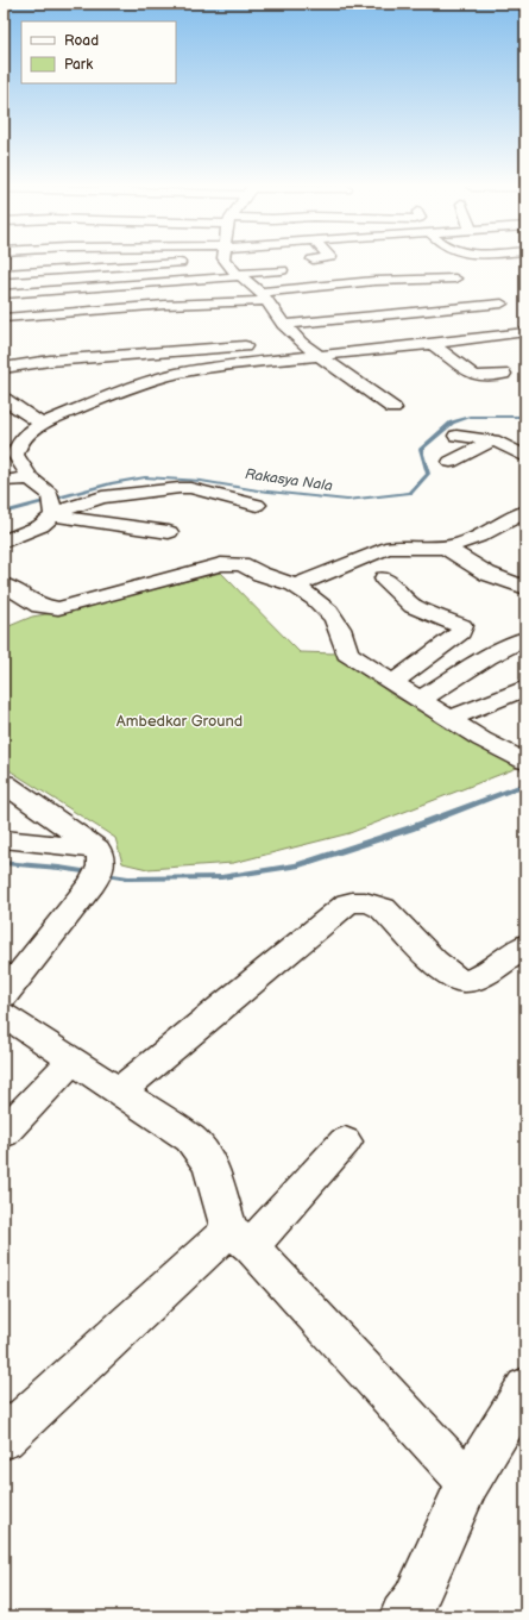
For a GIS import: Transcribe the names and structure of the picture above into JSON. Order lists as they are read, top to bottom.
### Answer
{
  "water": ["Rakasya Nala"],
  "parks": ["Ambedkar Ground"],
  "legend": ["Road", "Park"]
}
